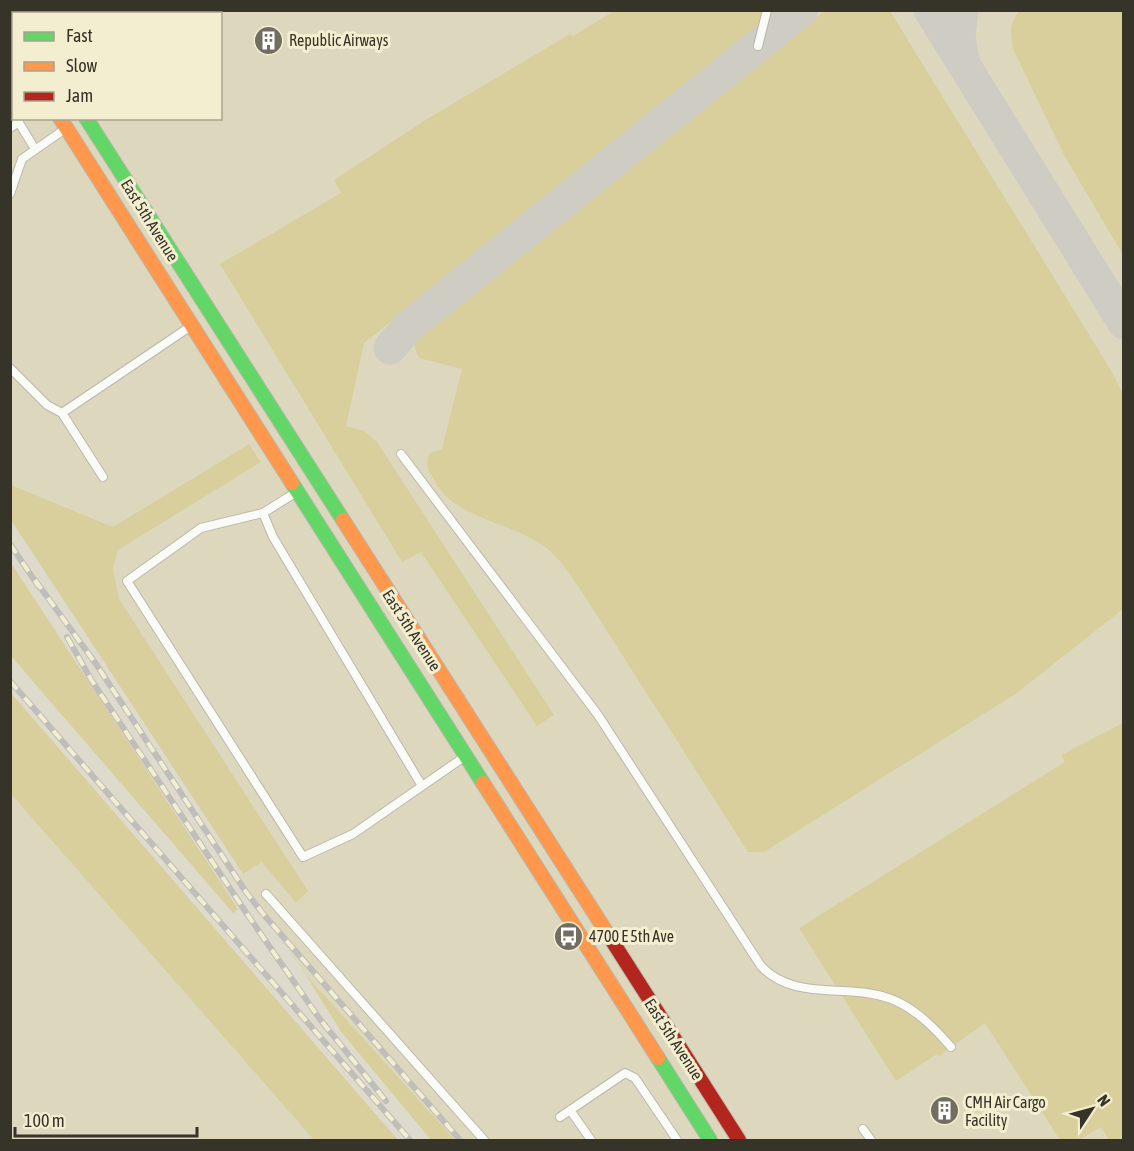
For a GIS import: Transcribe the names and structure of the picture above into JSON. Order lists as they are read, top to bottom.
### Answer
{
  "streets": {
    "main road": ["East 5th Avenue"]
  },
  "places": {
    "building": ["Republic Airways", "CMH Air Cargo Facility"],
    "bus stop": ["4700 E 5th Ave"]
  },
  "legend": ["Fast", "Slow", "Jam"],
  "scale_bar": "100 m",
  "north": "top right"
}
